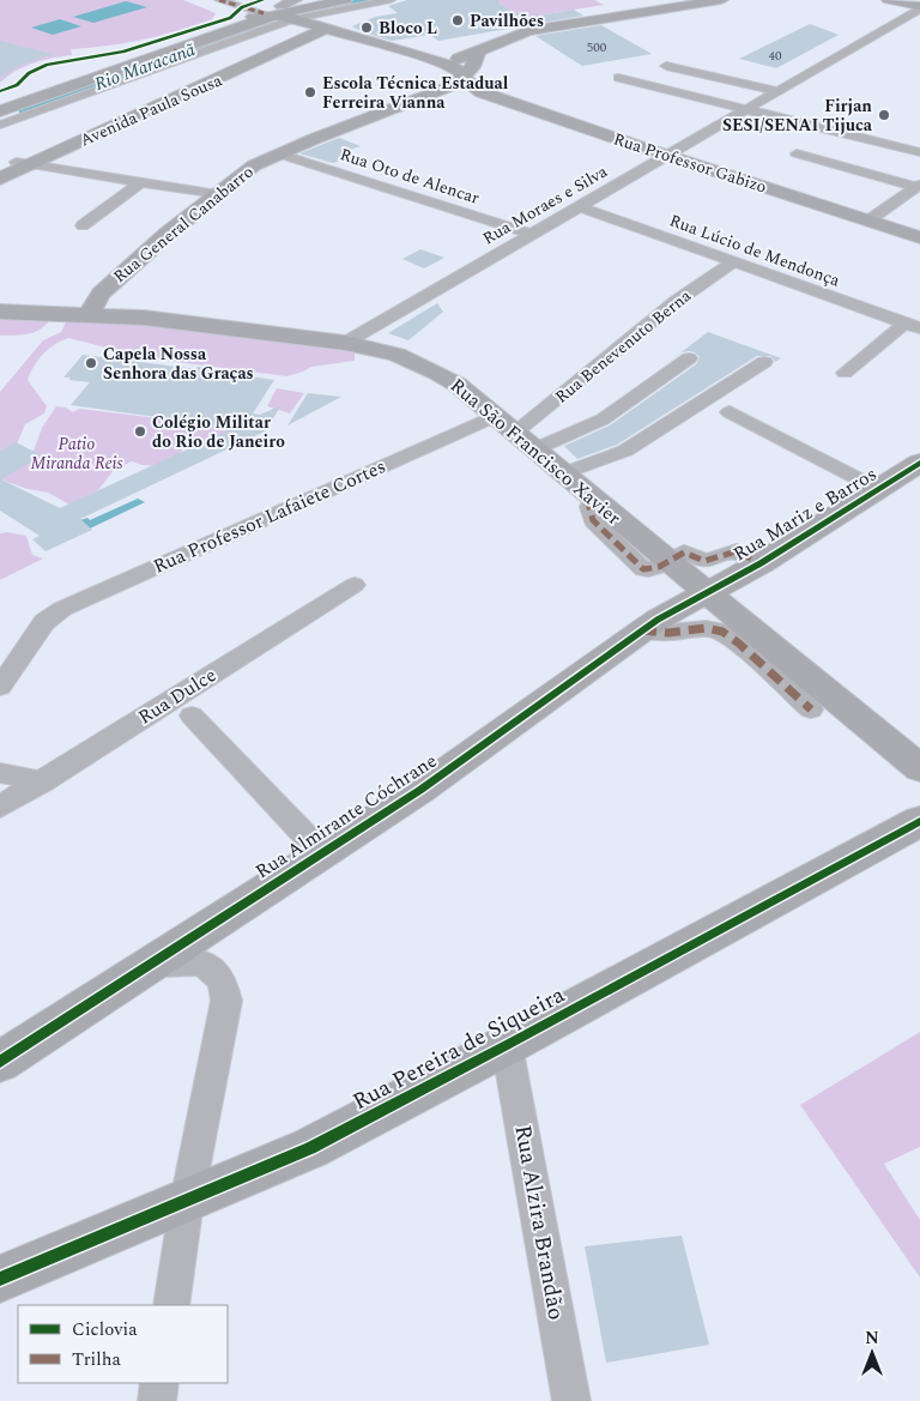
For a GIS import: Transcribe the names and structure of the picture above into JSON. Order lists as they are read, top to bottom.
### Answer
{
  "streets": {
    "street": [
      "Avenida Paula Sousa",
      "Rua Professor Gabizo",
      "Rua Oto de Alencar",
      "Rua Moraes e Silva",
      "Rua General Canabarro",
      "Rua Lúcio de Mendonça",
      "Rua Benevenuto Berna",
      "Rua São Francisco Xavier",
      "Rua Mariz e Barros",
      "Rua Professor Lafaiete Cortes",
      "Rua Dulce",
      "Rua Almirante Cóchrane",
      "Rua Pereira de Siqueira",
      "Rua Alzira Brandão"
    ]
  },
  "crossings": [
    ["Rua Professor Gabizo", "Rua Moraes e Silva"],
    ["Rua Professor Gabizo", "Rua General Canabarro"],
    ["Rua Oto de Alencar", "Rua Moraes e Silva"],
    ["Rua Oto de Alencar", "Rua General Canabarro"],
    ["Rua Moraes e Silva", "Rua Lúcio de Mendonça"],
    ["Rua Moraes e Silva", "Rua São Francisco Xavier"],
    ["Rua General Canabarro", "Rua São Francisco Xavier"],
    ["Rua Lúcio de Mendonça", "Rua Benevenuto Berna"],
    ["Rua Benevenuto Berna", "Rua São Francisco Xavier"],
    ["Rua Benevenuto Berna", "Rua Professor Lafaiete Cortes"],
    ["Rua São Francisco Xavier", "Rua Mariz e Barros"],
    ["Rua São Francisco Xavier", "Rua Professor Lafaiete Cortes"],
    ["Rua São Francisco Xavier", "Rua Almirante Cóchrane"],
    ["Rua Mariz e Barros", "Rua Almirante Cóchrane"],
    ["Rua Pereira de Siqueira", "Rua Alzira Brandão"]
  ],
  "water": ["Rio Maracanã"],
  "parks": ["Patio Miranda Reis"],
  "places": [
    "Pavilhões",
    "Bloco L",
    "Escola Técnica Estadual Ferreira Vianna",
    "Firjan SESI/SENAI Tijuca",
    "Capela Nossa Senhora das Graças",
    "Colégio Militar do Rio de Janeiro"
  ],
  "house_numbers": ["500", "40"],
  "legend": ["Ciclovia", "Trilha"],
  "north": "top"
}
